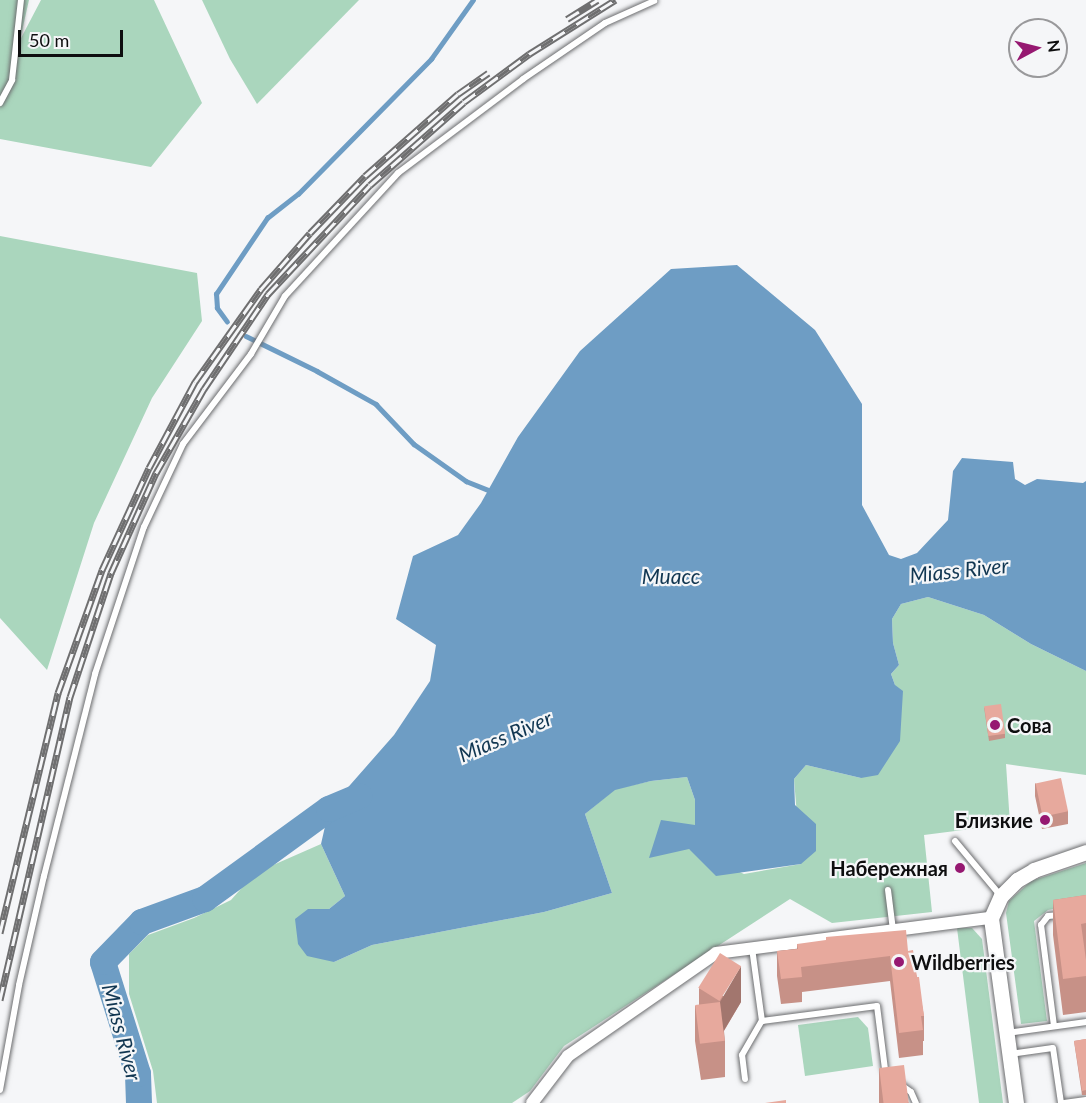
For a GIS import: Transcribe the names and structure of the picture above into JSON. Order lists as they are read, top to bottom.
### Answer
{
  "water": ["Miass River", "Миасс"],
  "places": [
    "Сова",
    "Близкие",
    "Набережная",
    "Wildberries"
  ],
  "scale_bar": "50 m",
  "north": "right"
}
